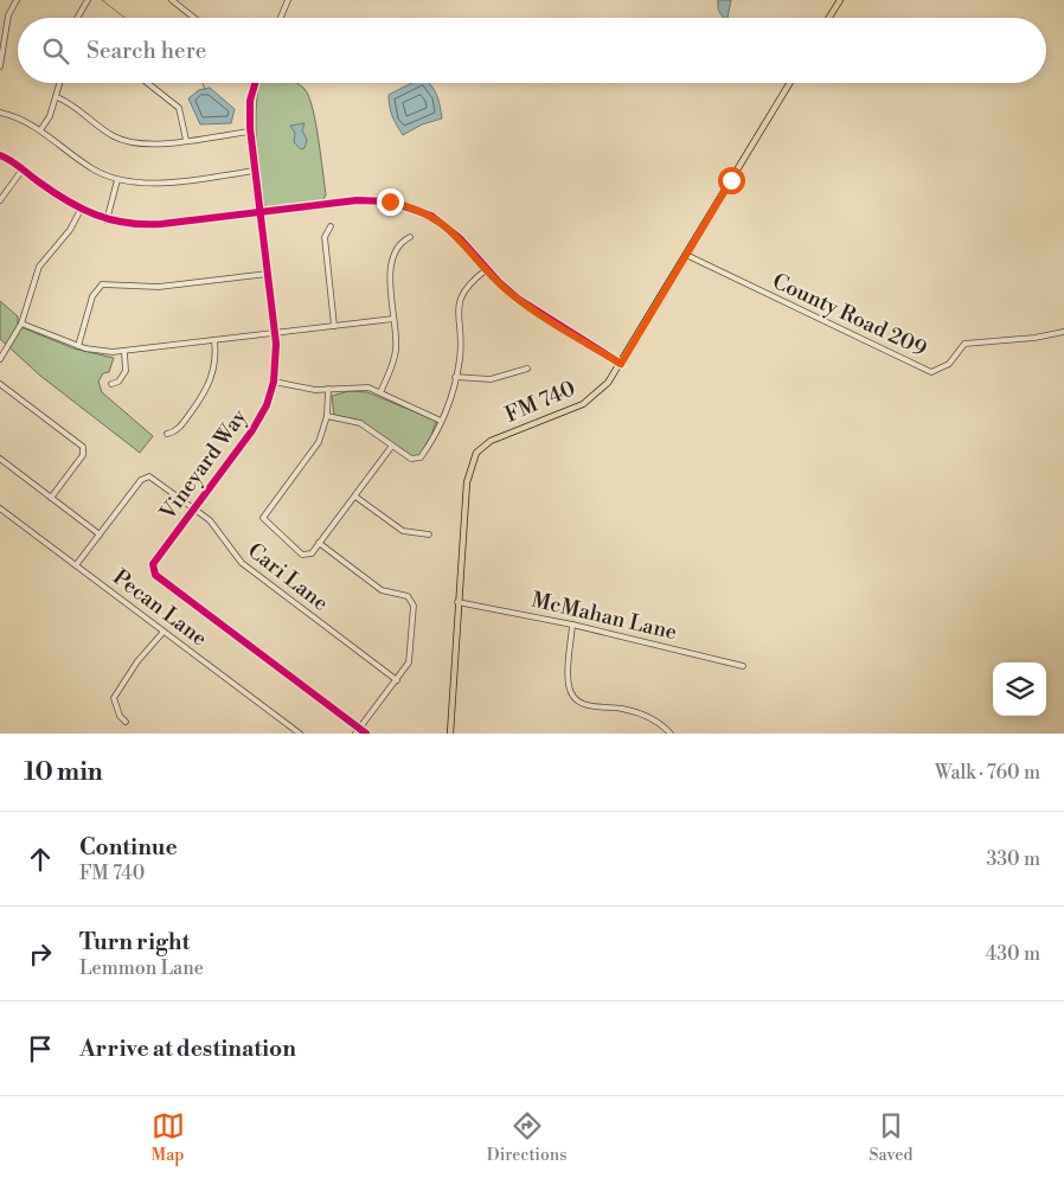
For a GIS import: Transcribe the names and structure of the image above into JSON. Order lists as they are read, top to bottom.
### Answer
{
  "streets": {
    "main road": ["FM 740"],
    "street": [
      "County Road 209",
      "Vineyard Way",
      "Cari Lane",
      "Pecan Lane",
      "McMahan Lane"
    ]
  },
  "crossings": [
    ["County Road 209", "FM 740"],
    ["FM 740", "McMahan Lane"],
    ["Vineyard Way", "Cari Lane"],
    ["Cari Lane", "Pecan Lane"]
  ],
  "page": {
    "search": "Search here",
    "heading": ["10 min", "Walk · 760 m"],
    "list": [
      ["Continue", "FM 740", "330 m"],
      ["Turn right", "Lemmon Lane", "430 m"],
      "Arrive at destination"
    ],
    "nav": ["Map", "Directions", "Saved"]
  }
}
